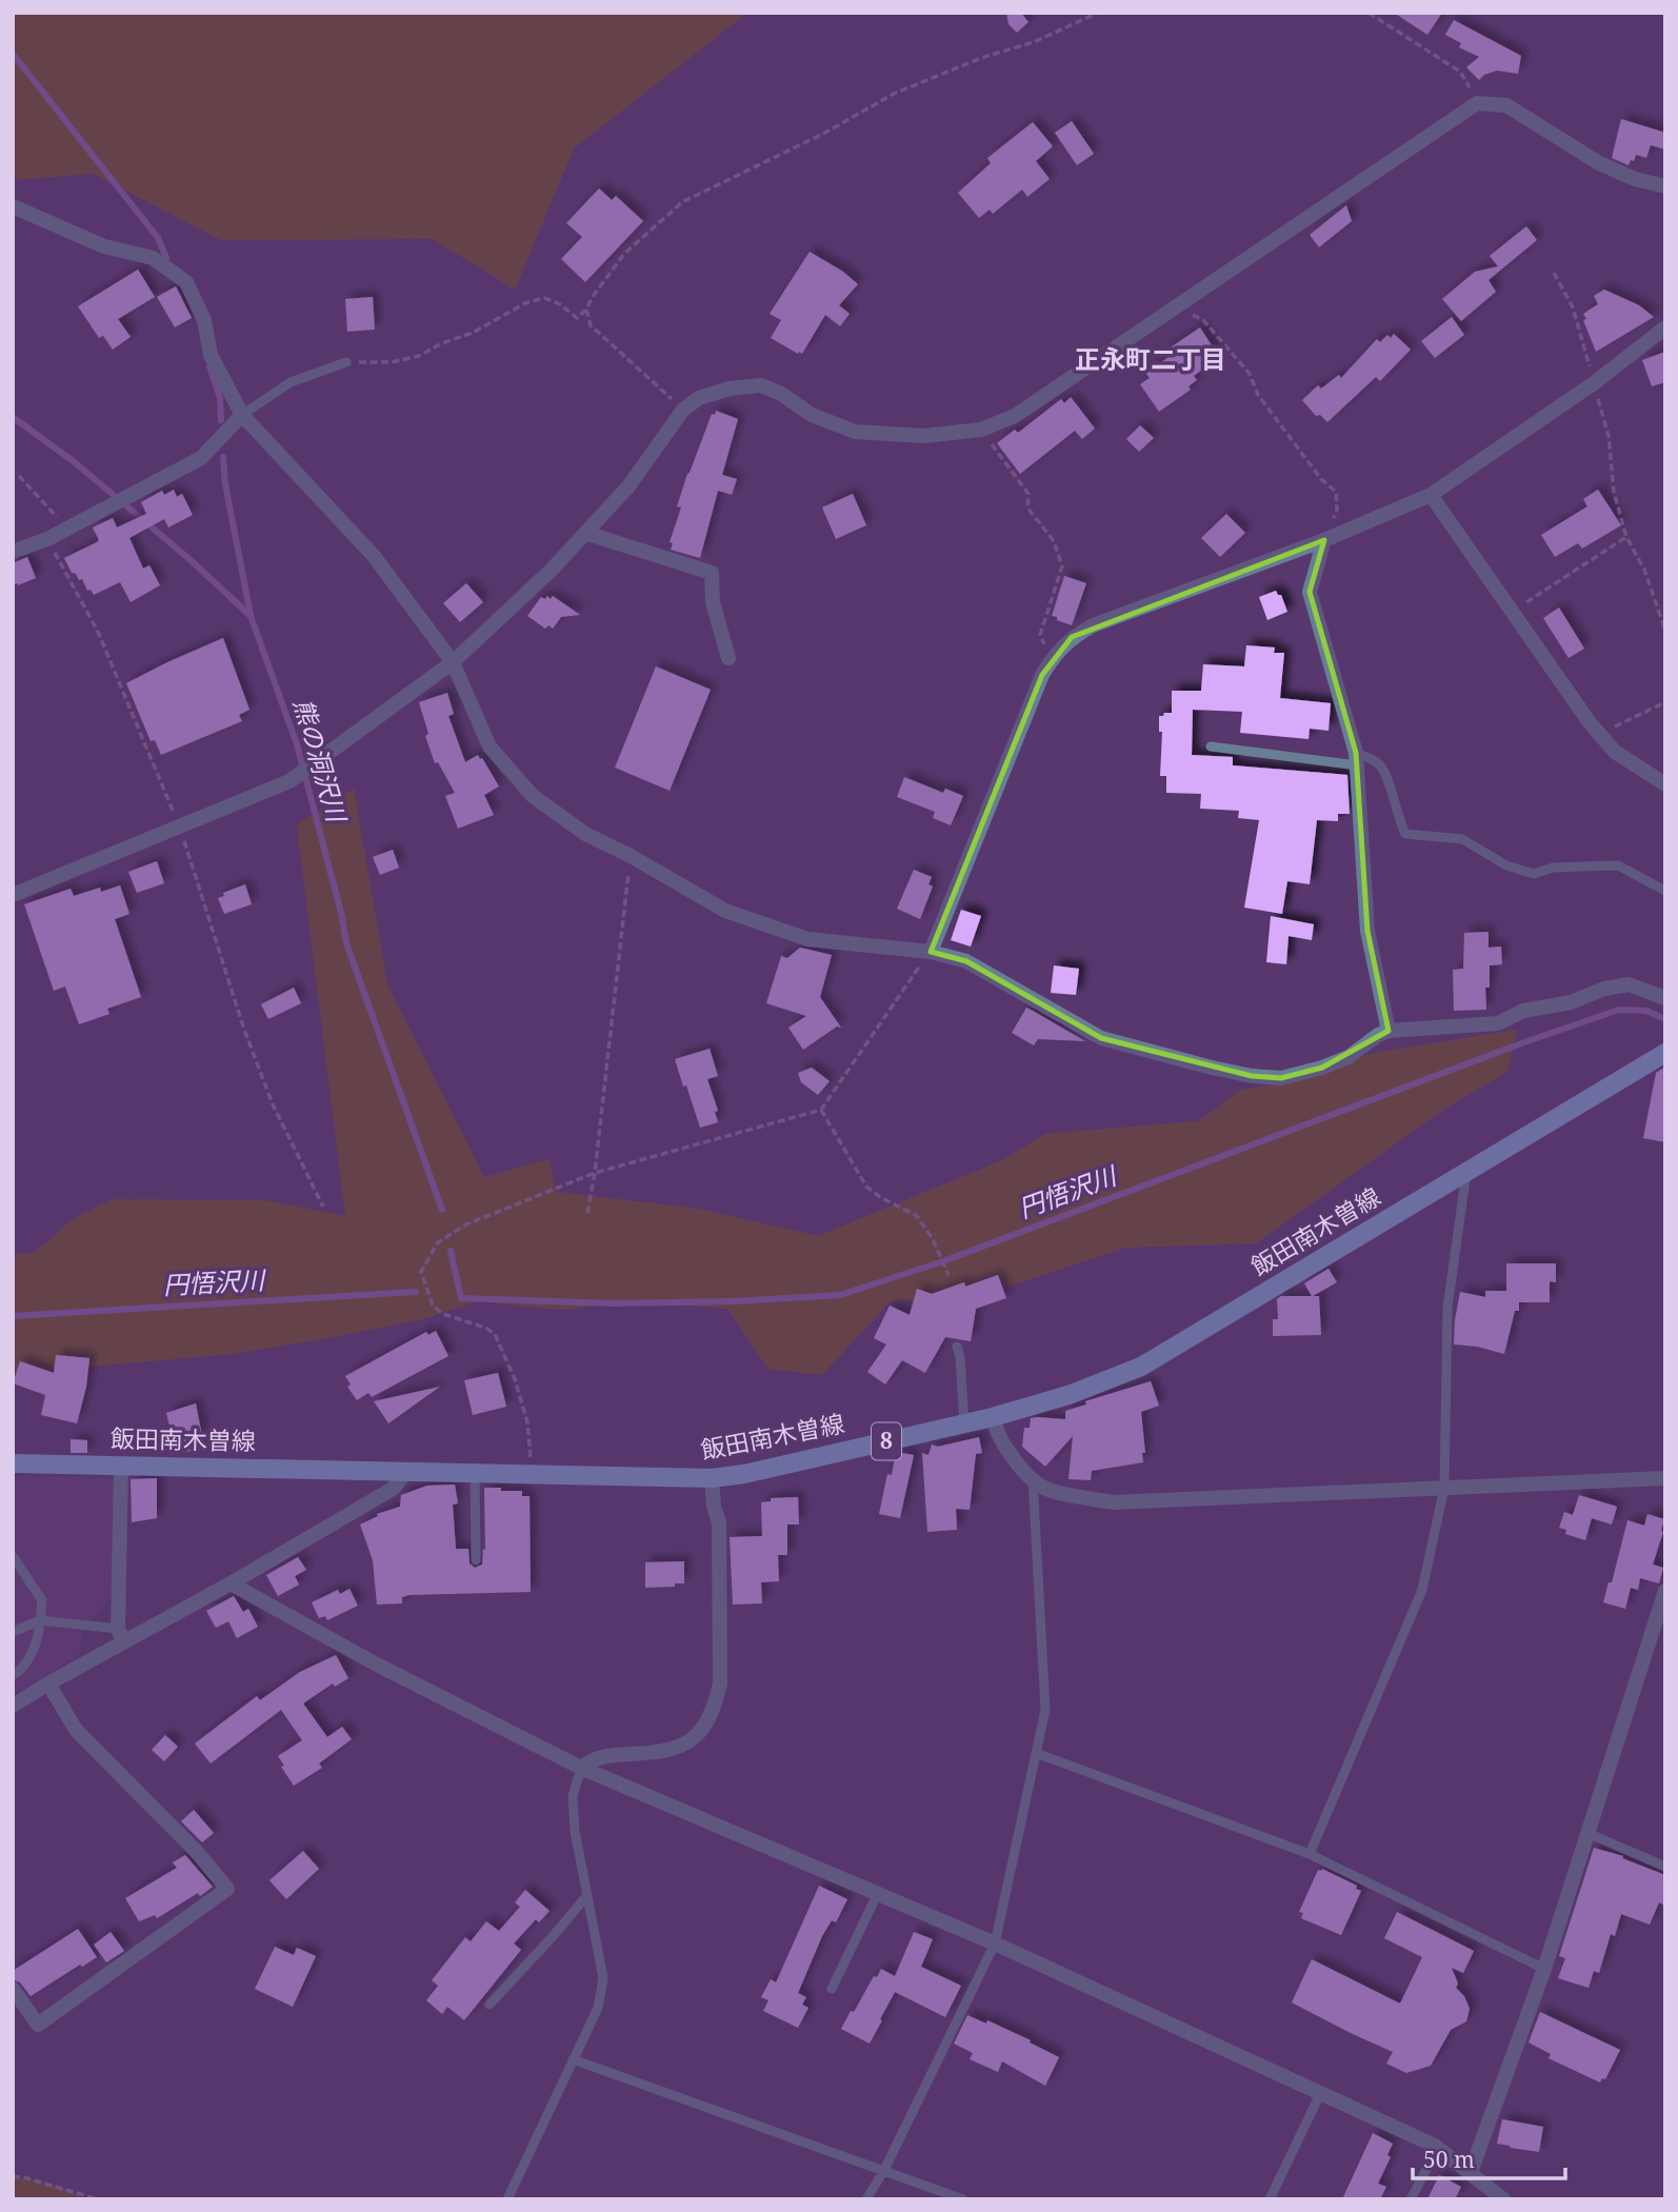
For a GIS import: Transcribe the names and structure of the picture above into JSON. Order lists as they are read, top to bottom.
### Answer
{
  "streets": {
    "main road": ["飯田南木曽線", "8"]
  },
  "districts": ["正永町二丁目"],
  "water": ["熊の洞沢川", "円悟沢川"],
  "scale_bar": "50 m"
}
